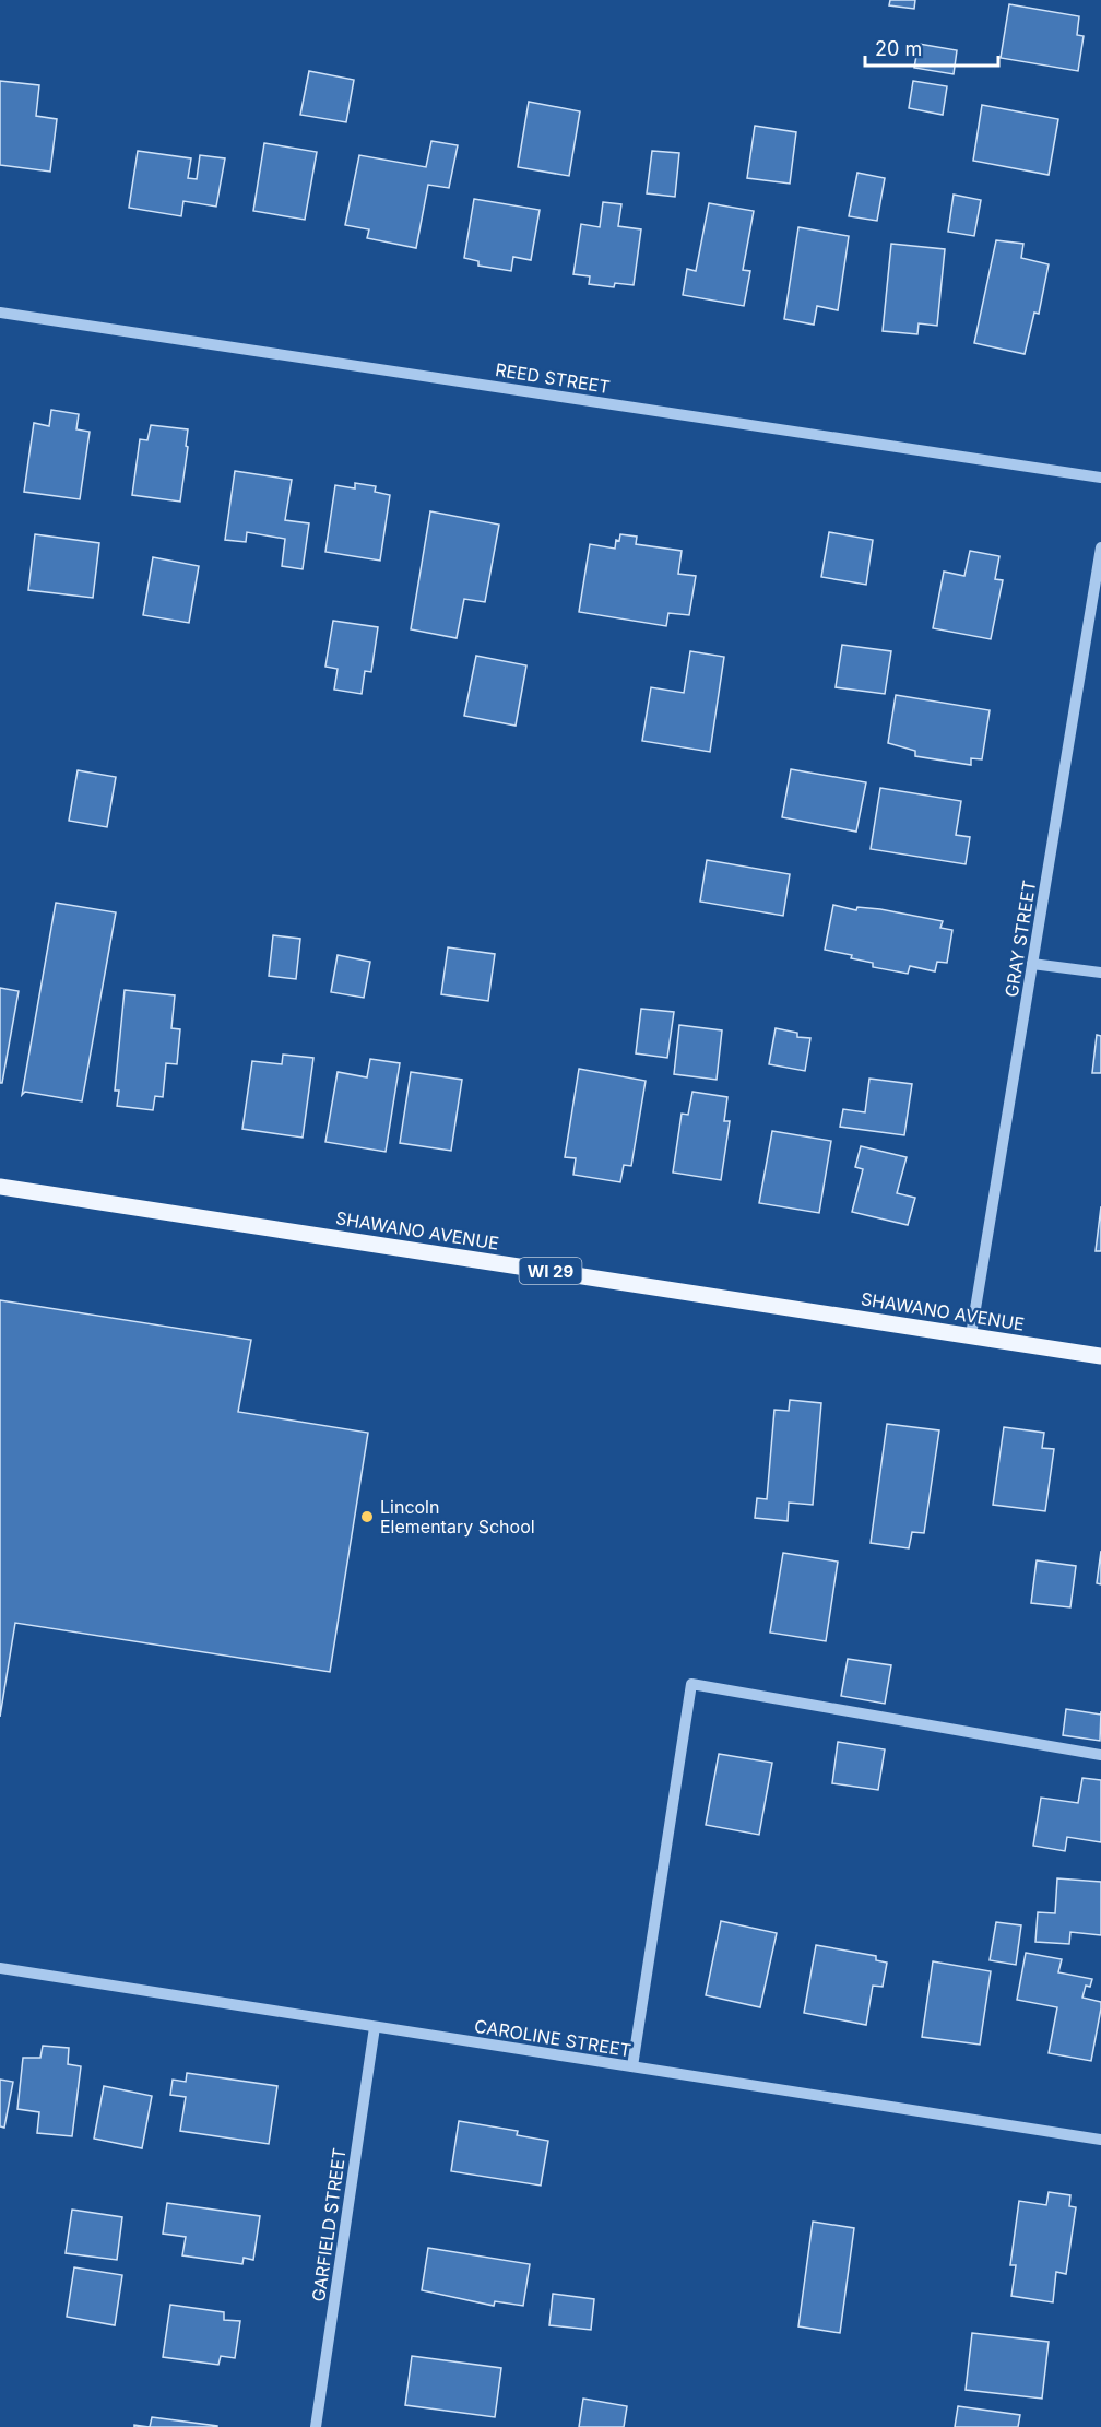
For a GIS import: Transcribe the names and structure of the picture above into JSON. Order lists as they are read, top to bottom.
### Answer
{
  "streets": {
    "main road": ["SHAWANO AVENUE", "WI 29"],
    "street": [
      "REED STREET",
      "GRAY STREET",
      "CAROLINE STREET",
      "GARFIELD STREET"
    ]
  },
  "crossings": [
    ["GRAY STREET", "SHAWANO AVENUE"],
    ["CAROLINE STREET", "GARFIELD STREET"]
  ],
  "places": ["Lincoln Elementary School"],
  "scale_bar": "20 m"
}
